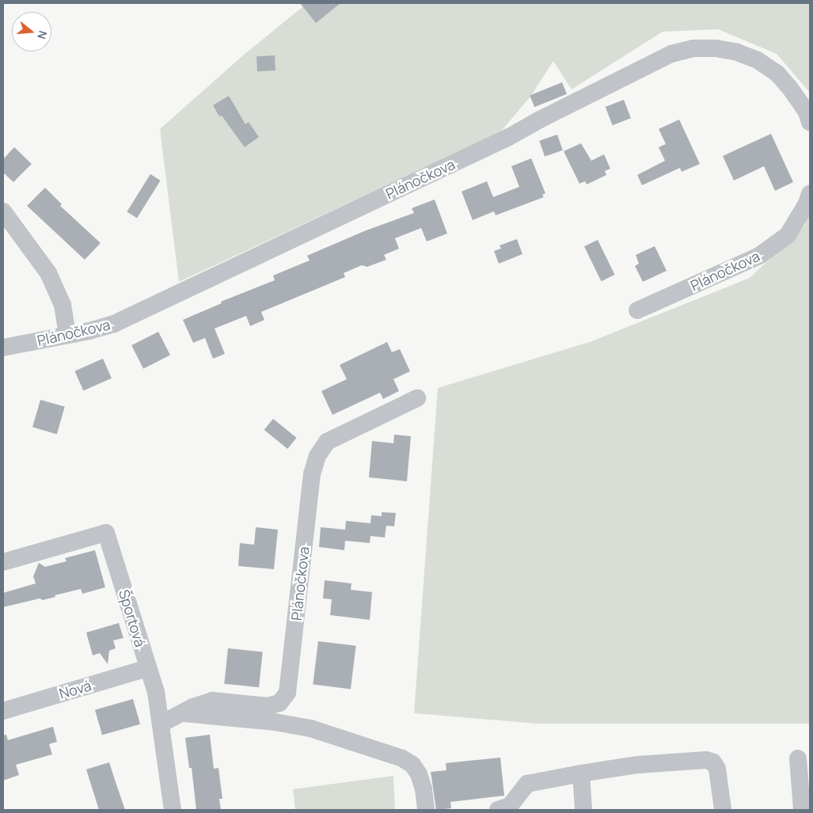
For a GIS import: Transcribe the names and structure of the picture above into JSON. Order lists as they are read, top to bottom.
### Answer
{
  "streets": {
    "street": ["Plánočkova", "Športová", "Nová"]
  },
  "crossings": [
    ["Plánočkova", "Športová"],
    ["Športová", "Nová"]
  ],
  "north": "right"
}
